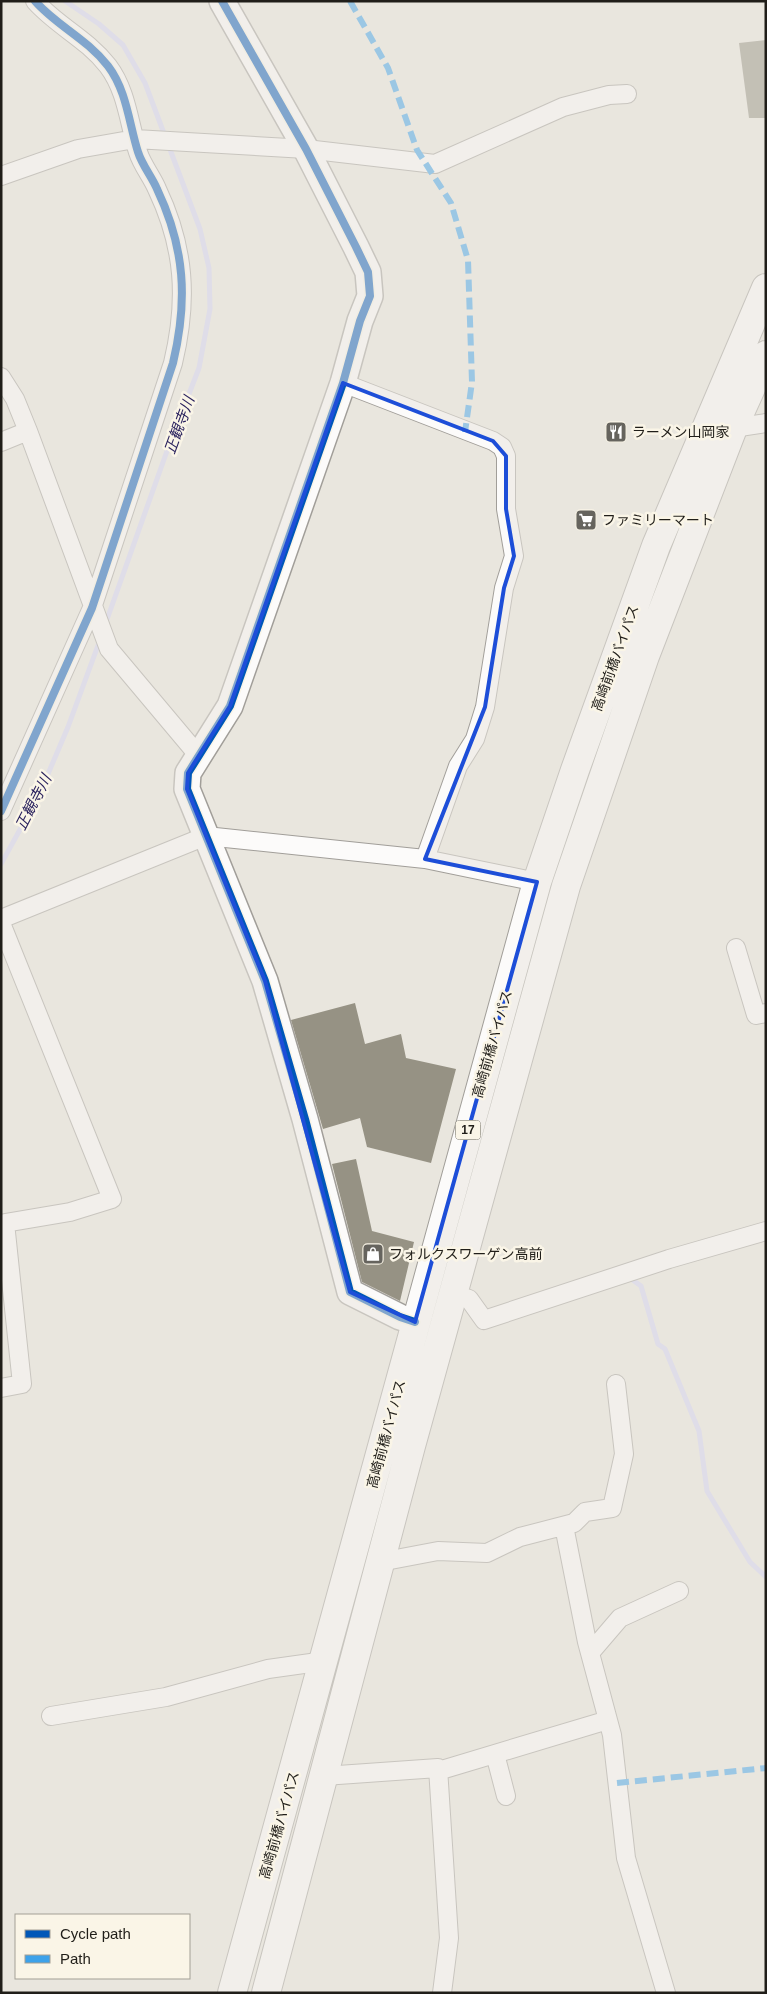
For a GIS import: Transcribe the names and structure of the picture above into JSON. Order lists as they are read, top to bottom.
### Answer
{
  "streets": {
    "highway": ["高崎前橋バイパス", "17"]
  },
  "water": ["正観寺川"],
  "places": {
    "restaurant": ["ラーメン山岡家"],
    "supermarket": ["ファミリーマート"],
    "shop": ["フォルクスワーゲン高前"]
  },
  "legend": ["Cycle path", "Path"]
}
